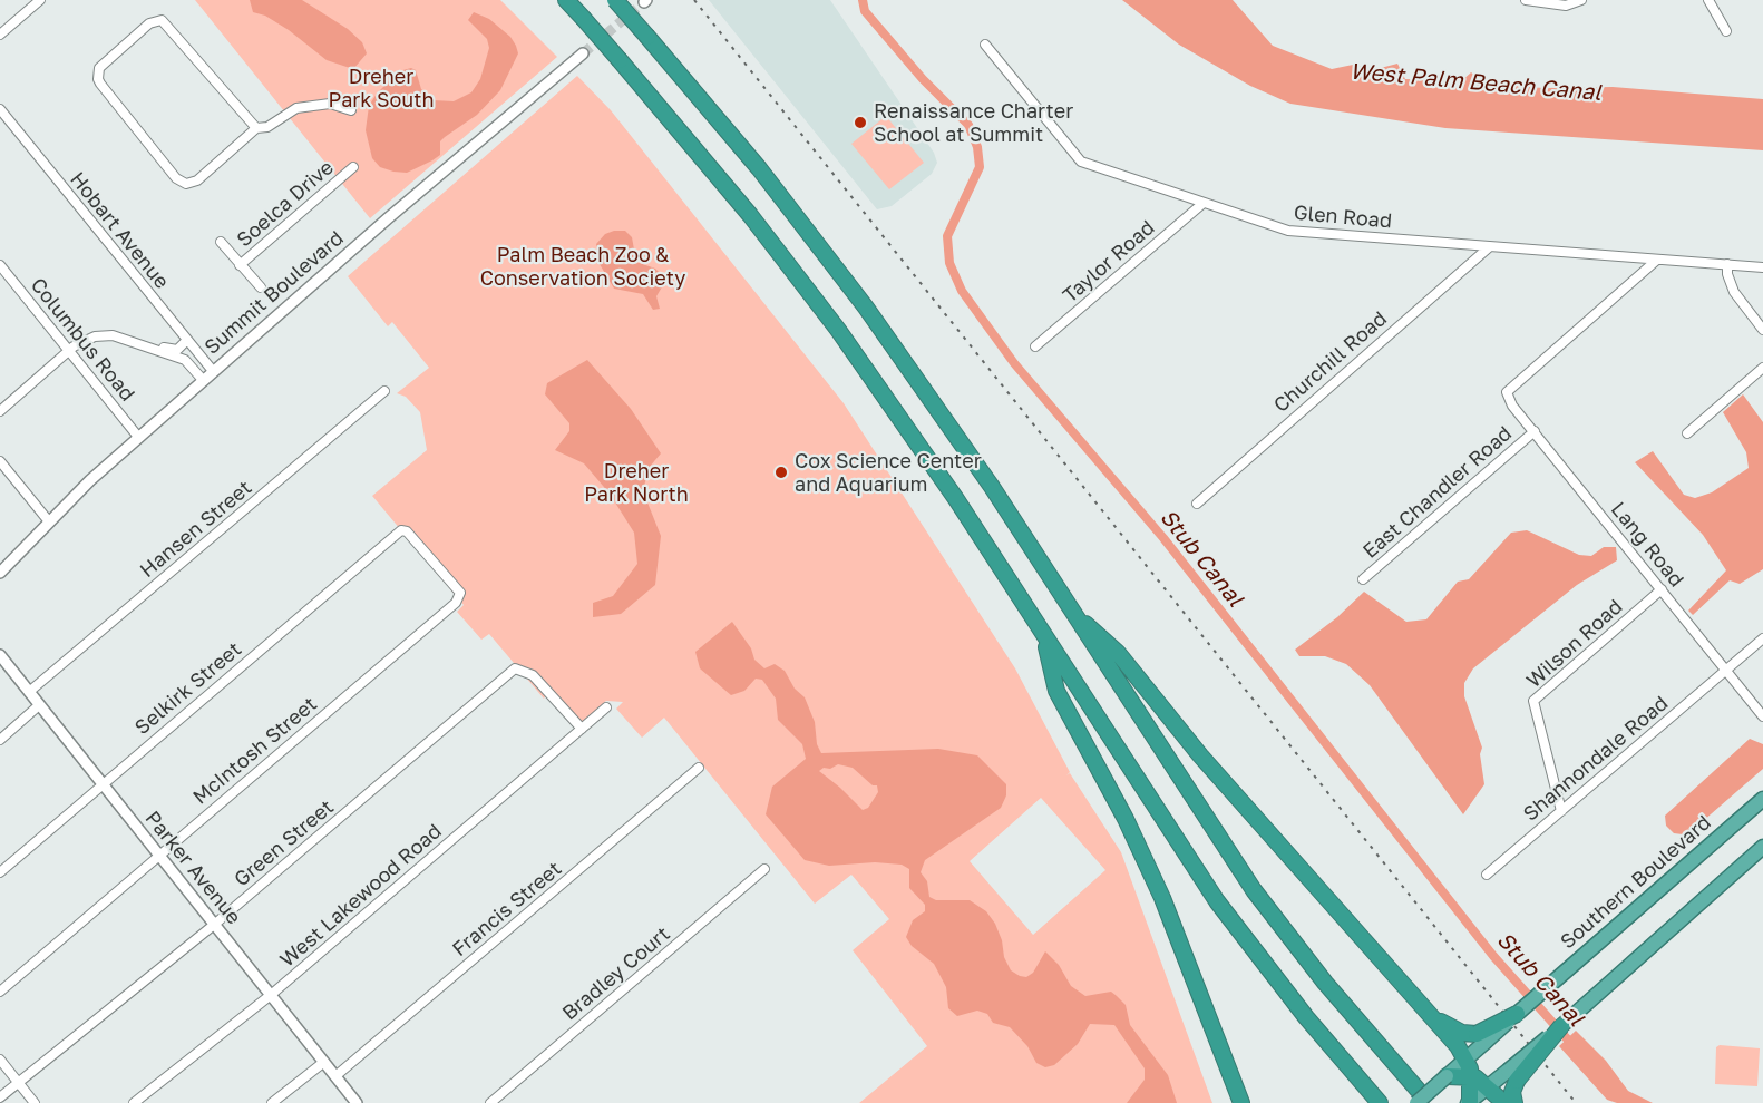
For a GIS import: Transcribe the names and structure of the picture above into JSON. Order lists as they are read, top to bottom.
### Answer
{
  "streets": {
    "highway": ["Southern Boulevard"],
    "street": [
      "Soelca Drive",
      "Glen Road",
      "Hobart Avenue",
      "Taylor Road",
      "Summit Boulevard",
      "Columbus Road",
      "Churchill Road",
      "East Chandler Road",
      "Hansen Street",
      "Lang Road",
      "Wilson Road",
      "Selkirk Street",
      "McIntosh Street",
      "Shannondale Road",
      "Green Street",
      "Parker Avenue",
      "West Lakewood Road",
      "Francis Street",
      "Bradley Court"
    ]
  },
  "crossings": [
    ["Glen Road", "Taylor Road"],
    ["Glen Road", "Churchill Road"],
    ["Glen Road", "Lang Road"],
    ["Hobart Avenue", "Summit Boulevard"],
    ["Summit Boulevard", "Columbus Road"],
    ["East Chandler Road", "Lang Road"],
    ["Hansen Street", "Parker Avenue"],
    ["Lang Road", "Wilson Road"],
    ["Lang Road", "Shannondale Road"],
    ["Wilson Road", "Shannondale Road"],
    ["Selkirk Street", "McIntosh Street"],
    ["Selkirk Street", "Parker Avenue"],
    ["McIntosh Street", "Parker Avenue"],
    ["Green Street", "Parker Avenue"],
    ["Green Street", "West Lakewood Road"],
    ["Parker Avenue", "West Lakewood Road"],
    ["Parker Avenue", "Francis Street"]
  ],
  "water": ["West Palm Beach Canal", "Stub Canal"],
  "parks": ["Dreher Park South", "Palm Beach Zoo & Conservation Society", "Dreher Park North"],
  "places": ["Renaissance Charter School at Summit", "Cox Science Center and Aquarium"]
}
